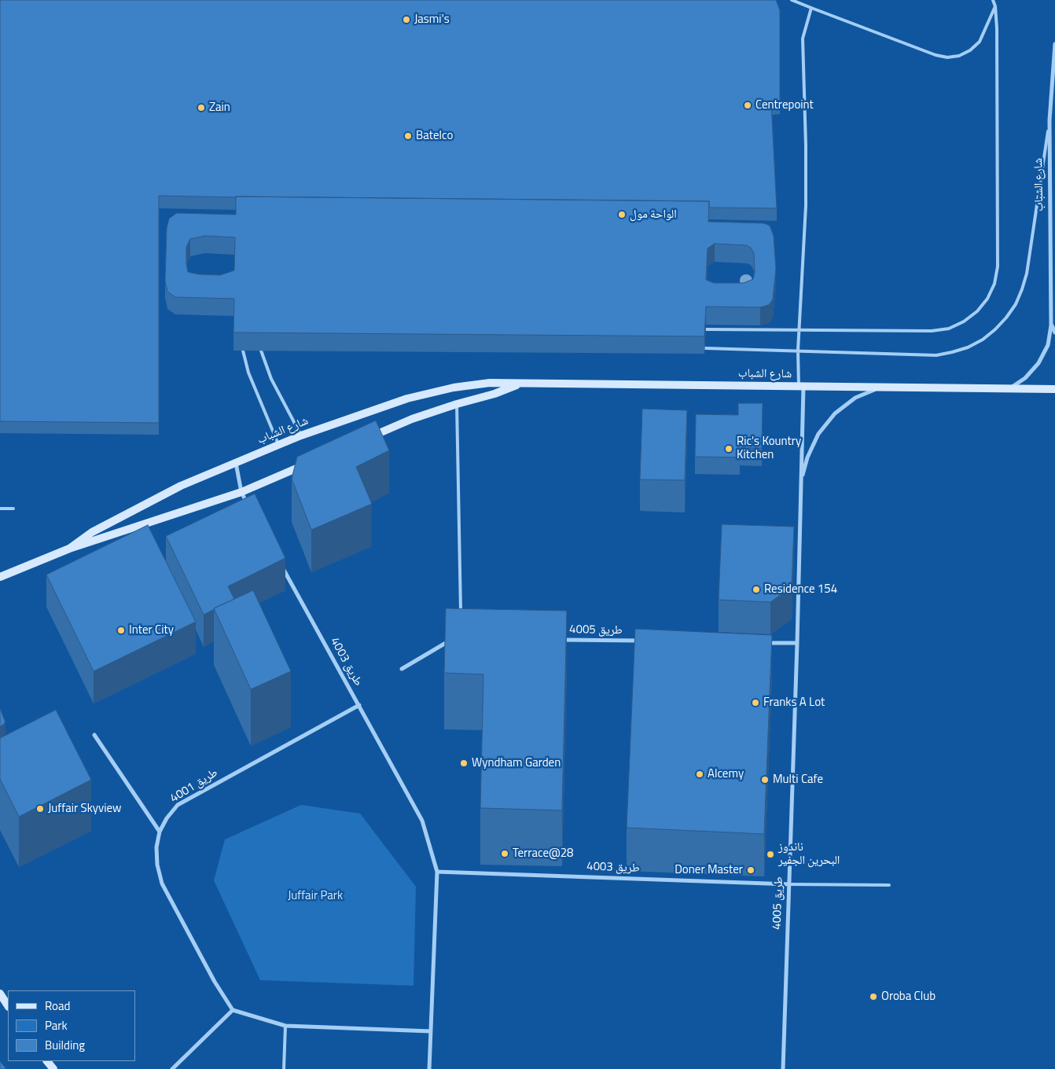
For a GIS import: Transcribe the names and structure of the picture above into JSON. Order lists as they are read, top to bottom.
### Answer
{
  "streets": {
    "street": [
      "شارع الشباب",
      "طريق 4005",
      "طريق 4003",
      "طريق 4001"
    ]
  },
  "crossings": [
    ["شارع الشباب", "طريق 4005"],
    ["طريق 4005", "طريق 4003"],
    ["طريق 4003", "طريق 4001"]
  ],
  "parks": ["Juffair Park"],
  "places": [
    "Jasmi's",
    "Centrepoint",
    "Zain",
    "Batelco",
    "الواحة مول",
    "Ric's Kountry Kitchen",
    "Residence 154",
    "Inter City",
    "Franks A Lot",
    "Wyndham Garden",
    "Alcemy",
    "Multi Cafe",
    "Juffair Skyview",
    "Terrace@28",
    "ناندوز البحرين الجفير",
    "Doner Master",
    "Oroba Club"
  ],
  "legend": ["Road", "Park", "Building"]
}
